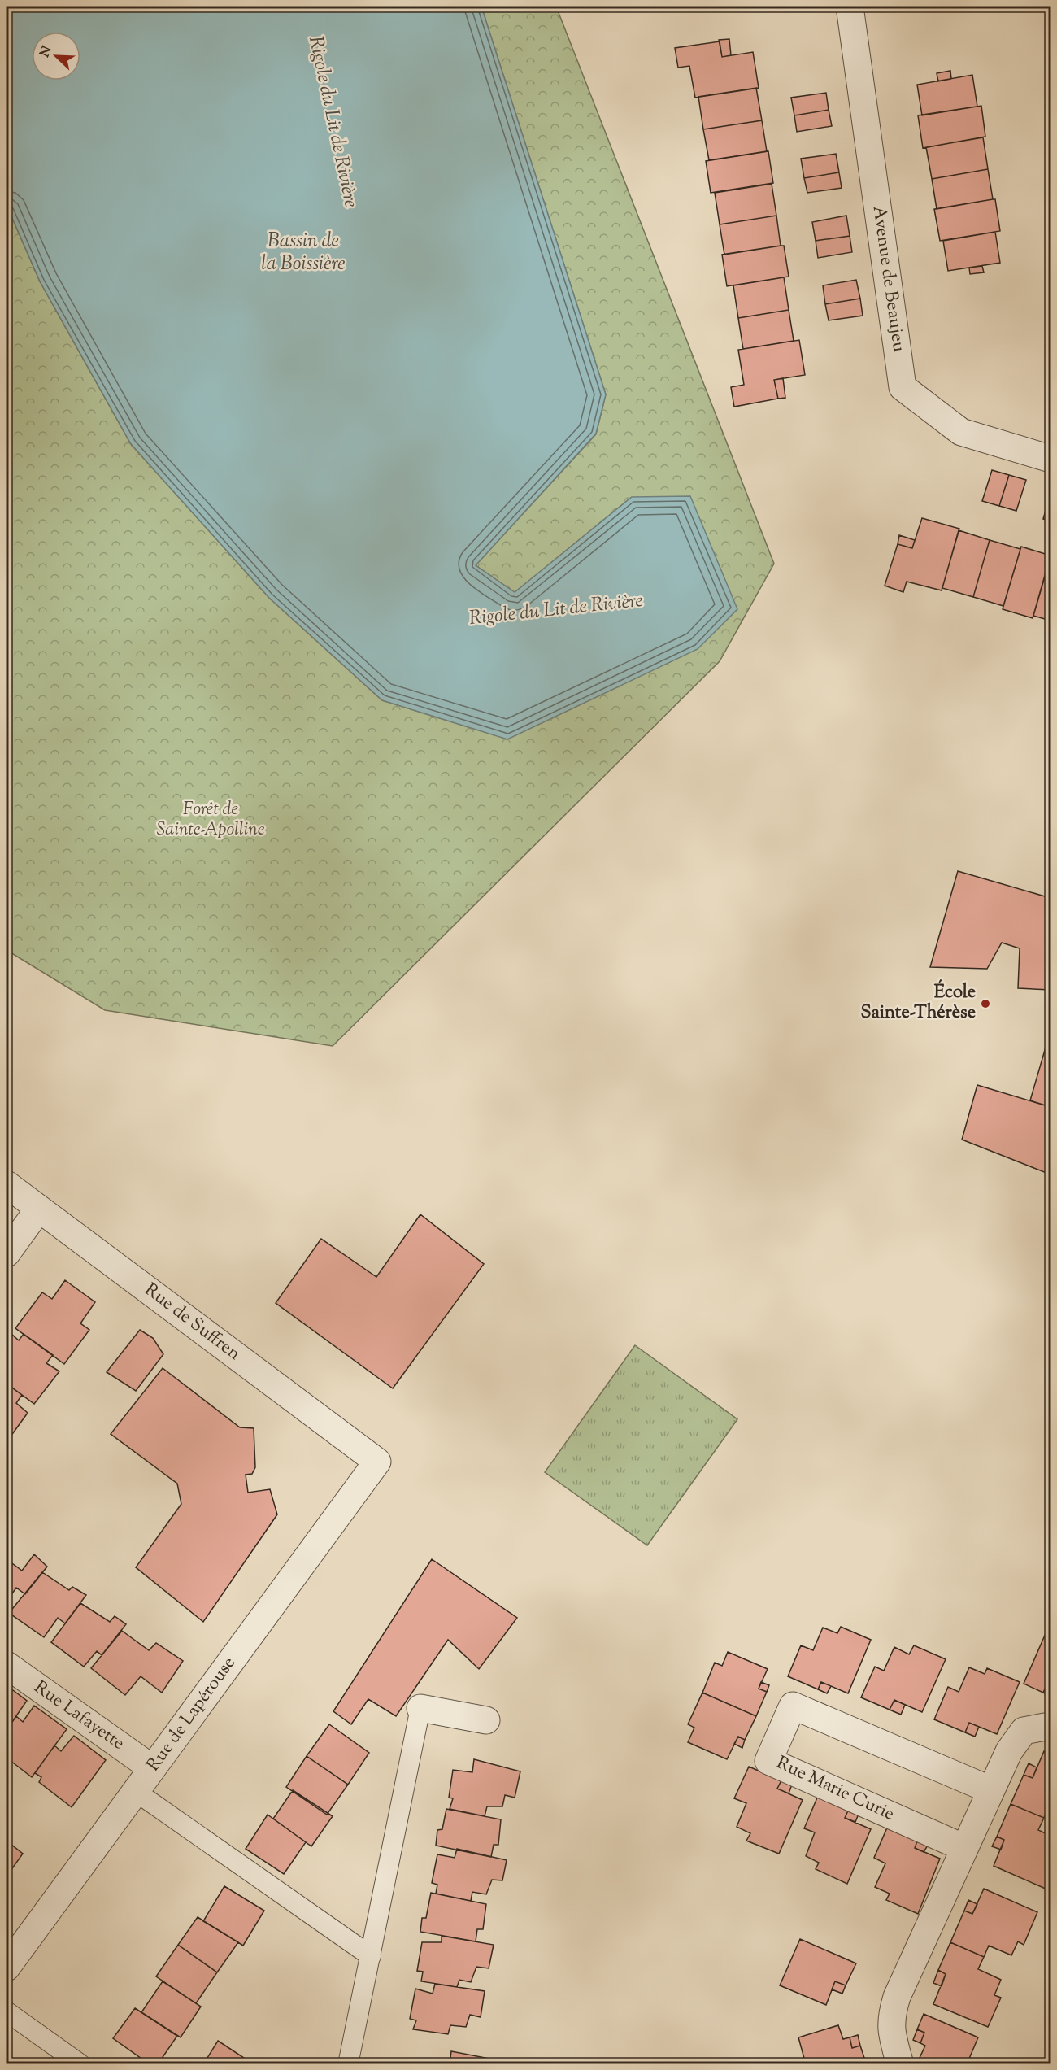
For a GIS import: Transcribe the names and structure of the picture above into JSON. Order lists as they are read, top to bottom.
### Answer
{
  "streets": {
    "street": [
      "Avenue de Beaujeu",
      "Rue de Suffren",
      "Rue de Lapérouse",
      "Rue Lafayette",
      "Rue Marie Curie"
    ]
  },
  "crossings": [
    ["Rue de Suffren", "Rue de Lapérouse"],
    ["Rue de Lapérouse", "Rue Lafayette"]
  ],
  "water": ["Rigole du Lit de Rivière", "Bassin de la Boissière"],
  "parks": ["Forêt de Sainte-Apolline"],
  "places": ["École Sainte-Thérèse"],
  "north": "top left"
}
